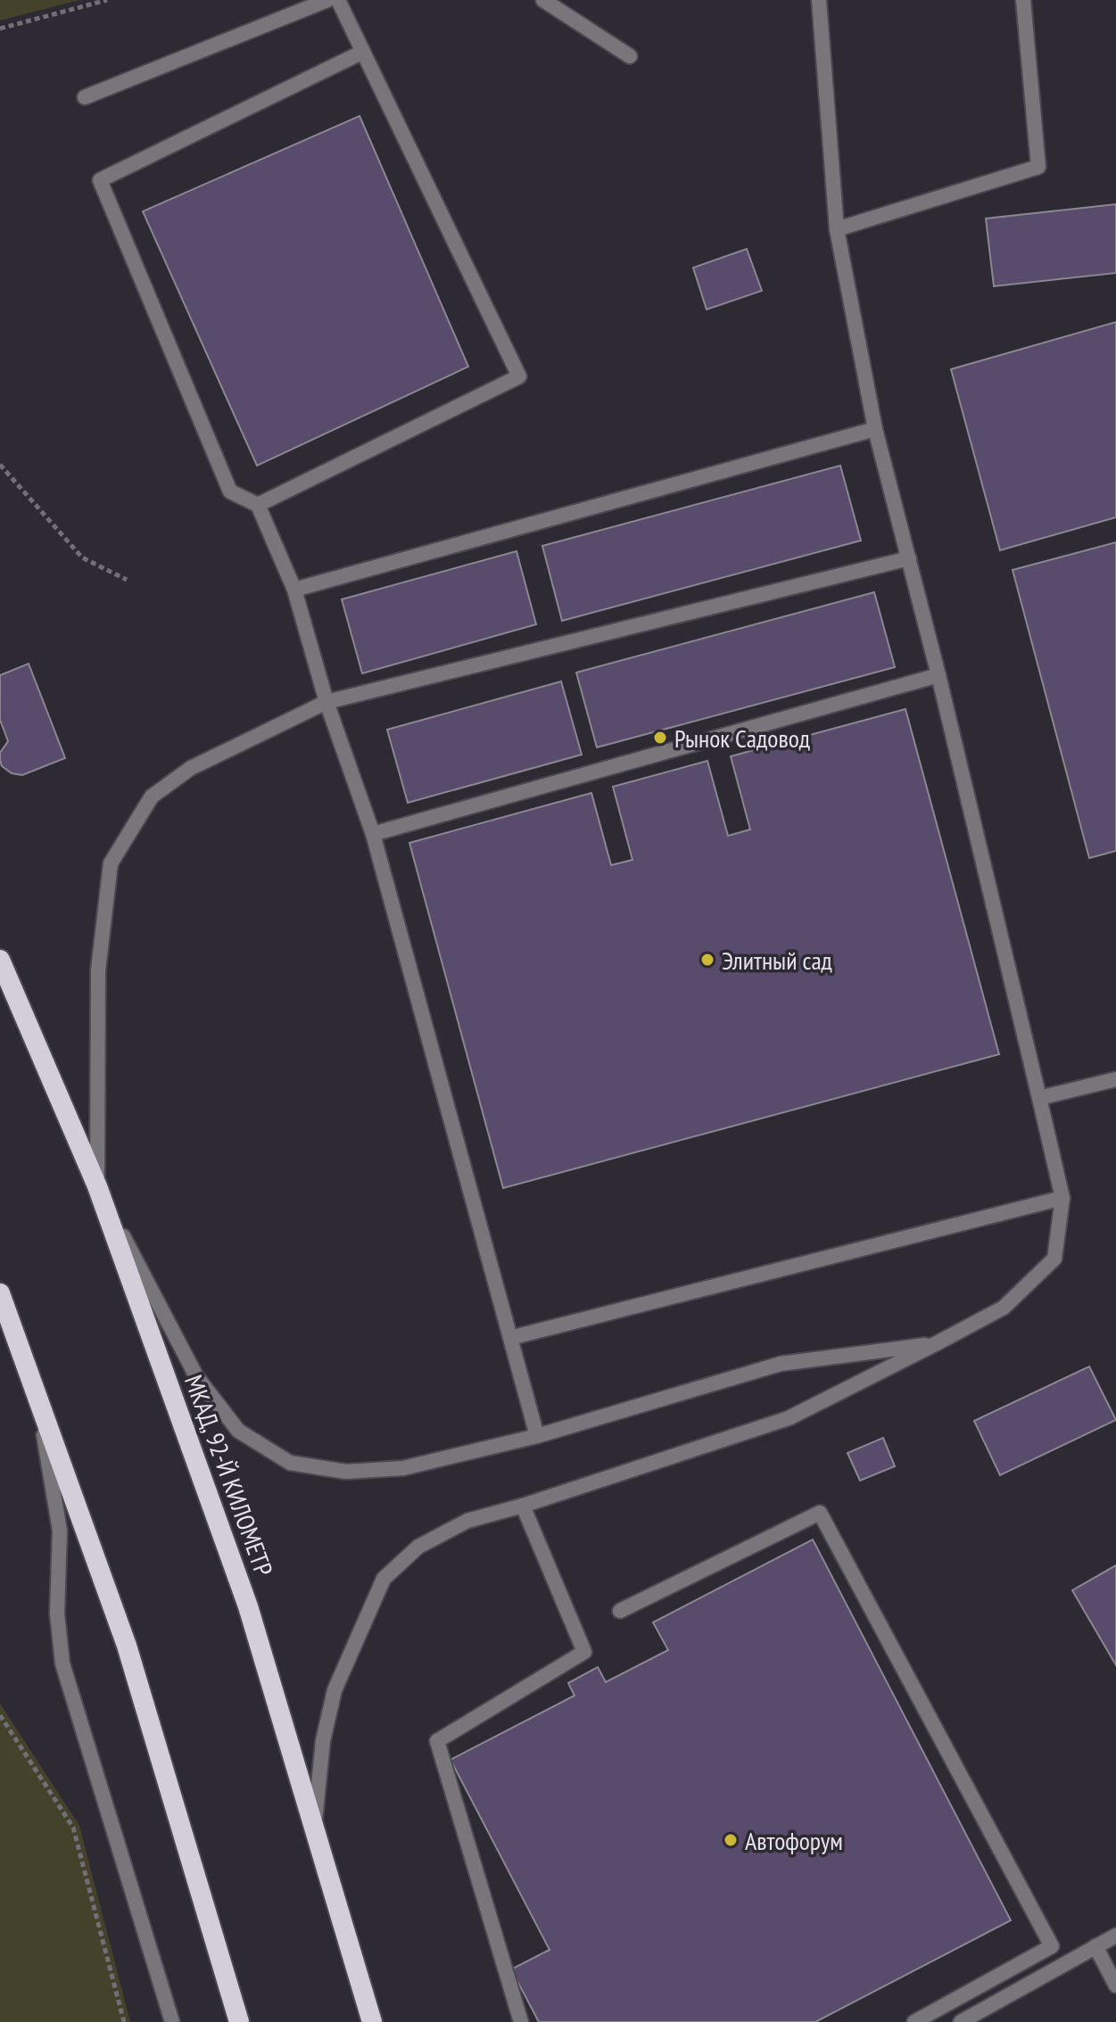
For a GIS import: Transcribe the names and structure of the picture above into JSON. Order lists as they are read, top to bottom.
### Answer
{
  "streets": {
    "highway": ["МКАД, 92-Й КИЛОМЕТР"]
  },
  "places": ["Рынок Садовод", "Элитный сад", "Автофорум"]
}
